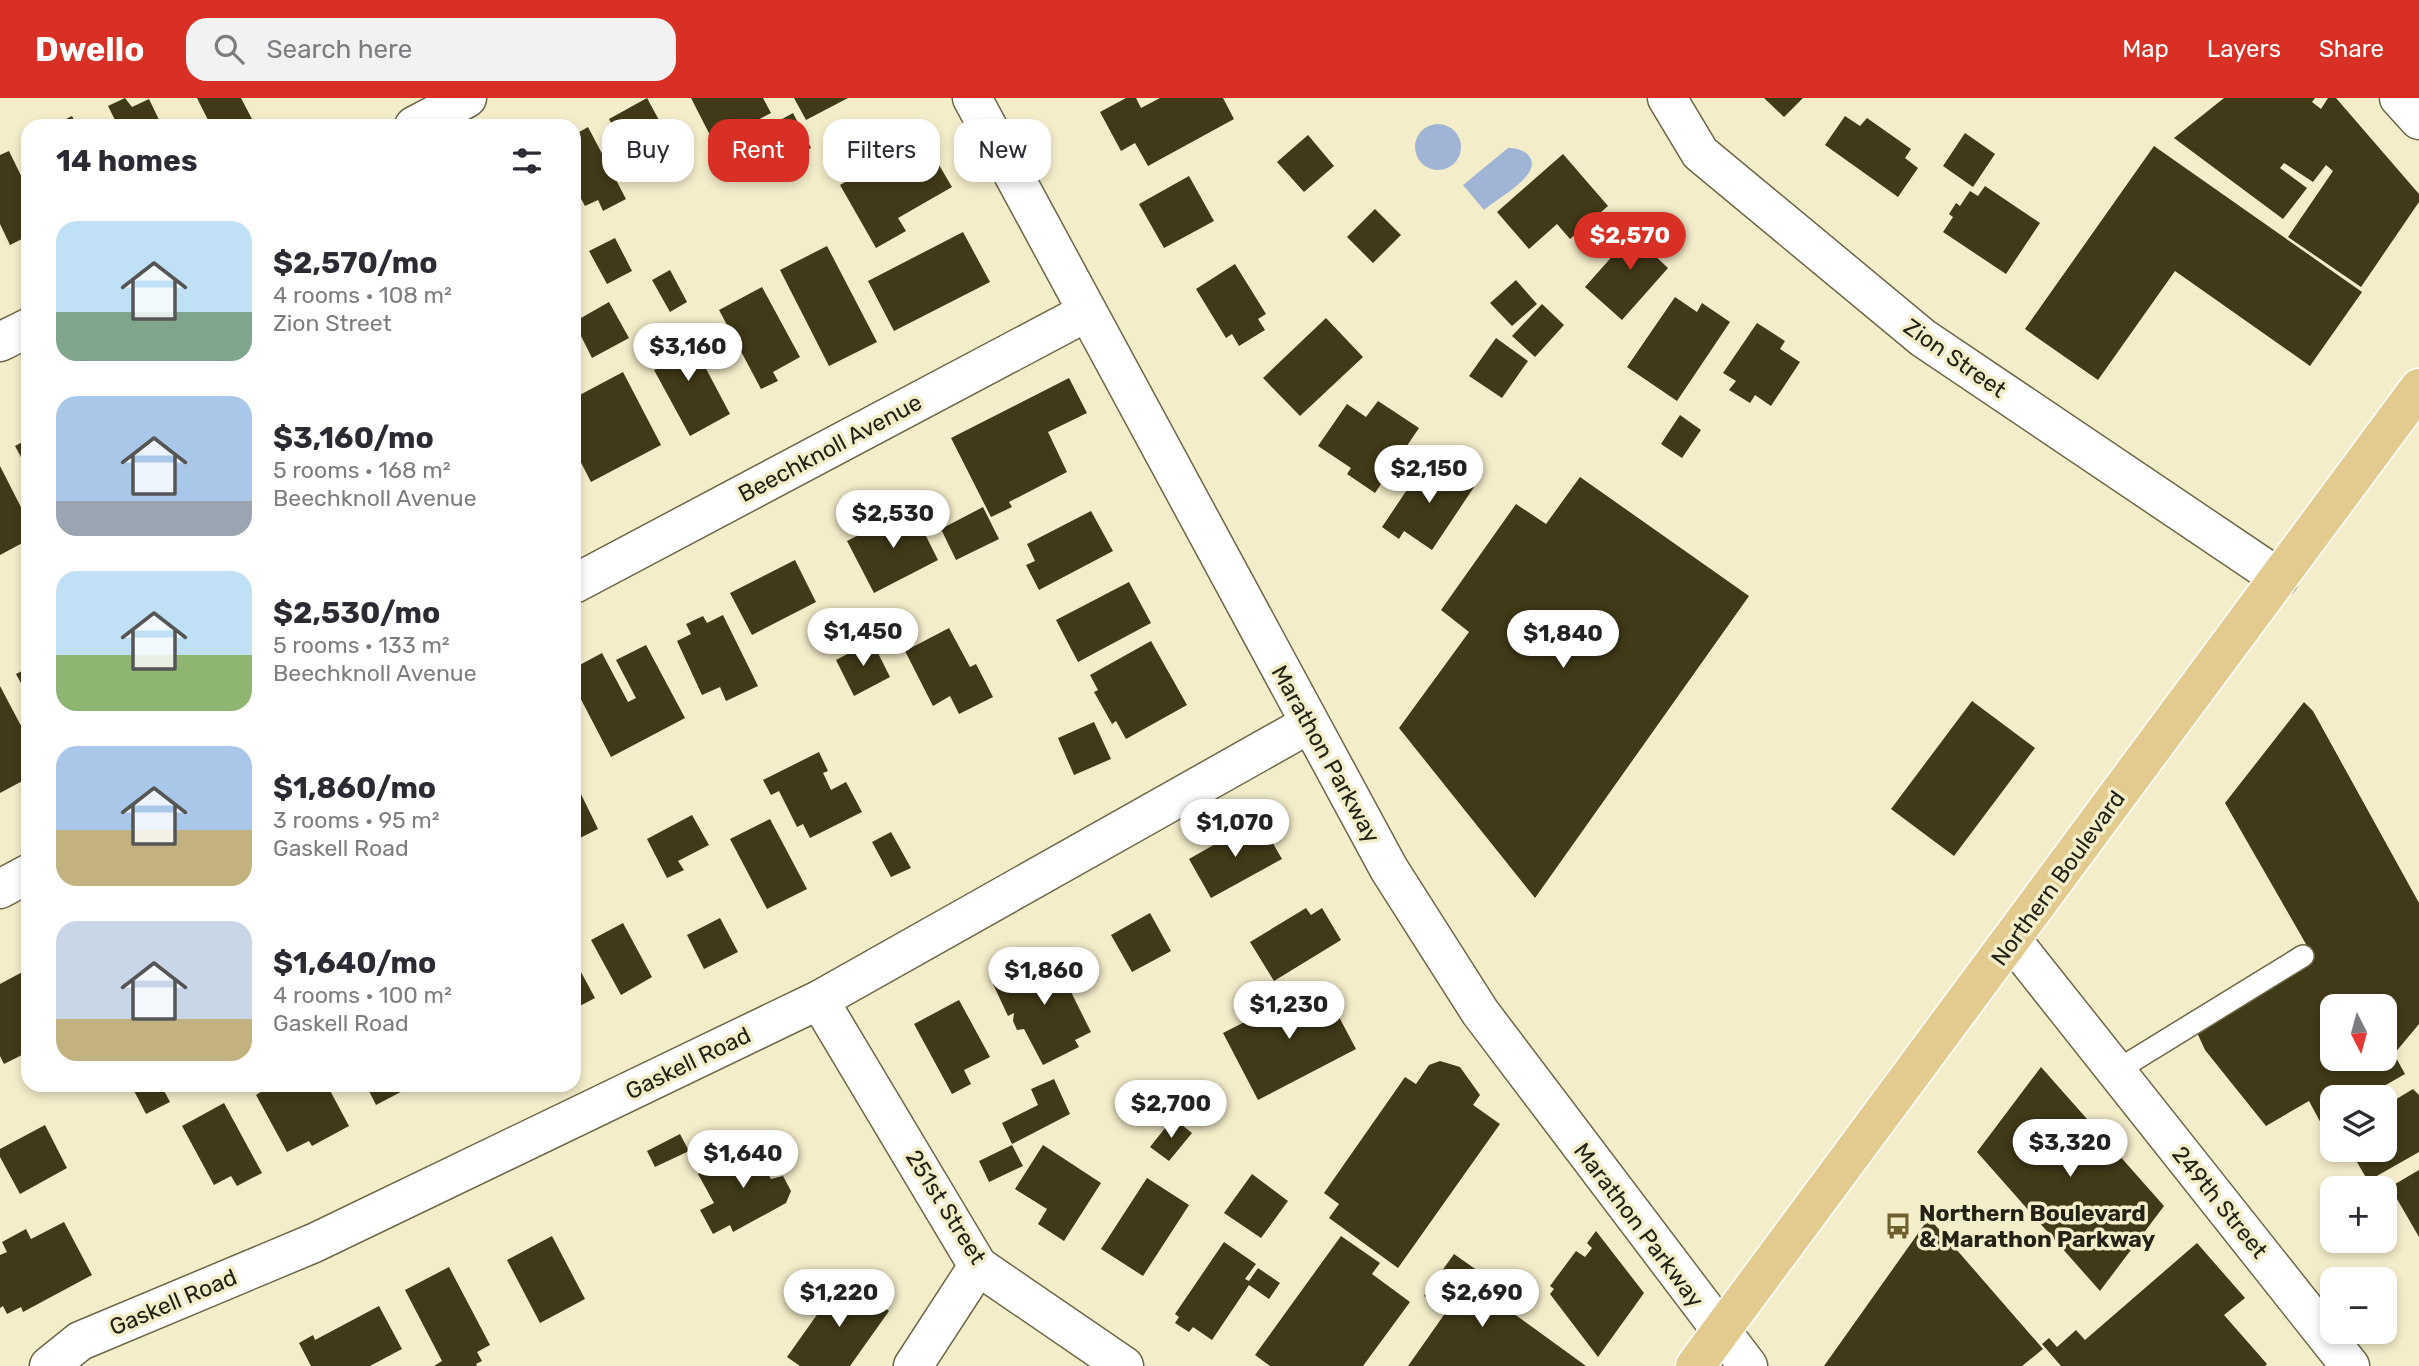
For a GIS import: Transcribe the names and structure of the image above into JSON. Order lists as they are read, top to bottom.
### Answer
{
  "streets": {
    "main road": ["Northern Boulevard"],
    "street": [
      "Zion Street",
      "Beechknoll Avenue",
      "Marathon Parkway",
      "Gaskell Road",
      "249th Street",
      "251st Street"
    ]
  },
  "crossings": [
    ["Zion Street", "Northern Boulevard"],
    ["Beechknoll Avenue", "Marathon Parkway"],
    ["Marathon Parkway", "Northern Boulevard"],
    ["Marathon Parkway", "Gaskell Road"],
    ["Northern Boulevard", "249th Street"],
    ["Gaskell Road", "251st Street"]
  ],
  "places": {
    "bus stop": ["Northern Boulevard & Marathon Parkway"]
  },
  "north": "bottom",
  "page": {
    "header": "Dwello",
    "search": "Search here",
    "nav": ["Map", "Layers", "Share"],
    "chip": [
      "Buy",
      "Rent",
      "Filters",
      "New"
    ],
    "heading": "14 homes",
    "list": [
      {
        "name": "$2,570/mo",
        "note": "4 rooms · 108 m² · Zion Street"
      },
      {
        "name": "$3,160/mo",
        "note": "5 rooms · 168 m² · Beechknoll Avenue"
      },
      {
        "name": "$2,530/mo",
        "note": "5 rooms · 133 m² · Beechknoll Avenue"
      },
      {
        "name": "$1,860/mo",
        "note": "3 rooms · 95 m² · Gaskell Road"
      },
      {
        "name": "$1,640/mo",
        "note": "4 rooms · 100 m² · Gaskell Road"
      }
    ],
    "price": [
      "$2,570",
      "$3,160",
      "$2,150",
      "$2,530",
      "$1,450",
      "$1,840",
      "$1,070",
      "$1,860",
      "$1,230",
      "$2,700",
      "$3,320",
      "$1,640",
      "$1,220",
      "$2,690"
    ],
    "map_buttons": ["+", "−"]
  }
}
